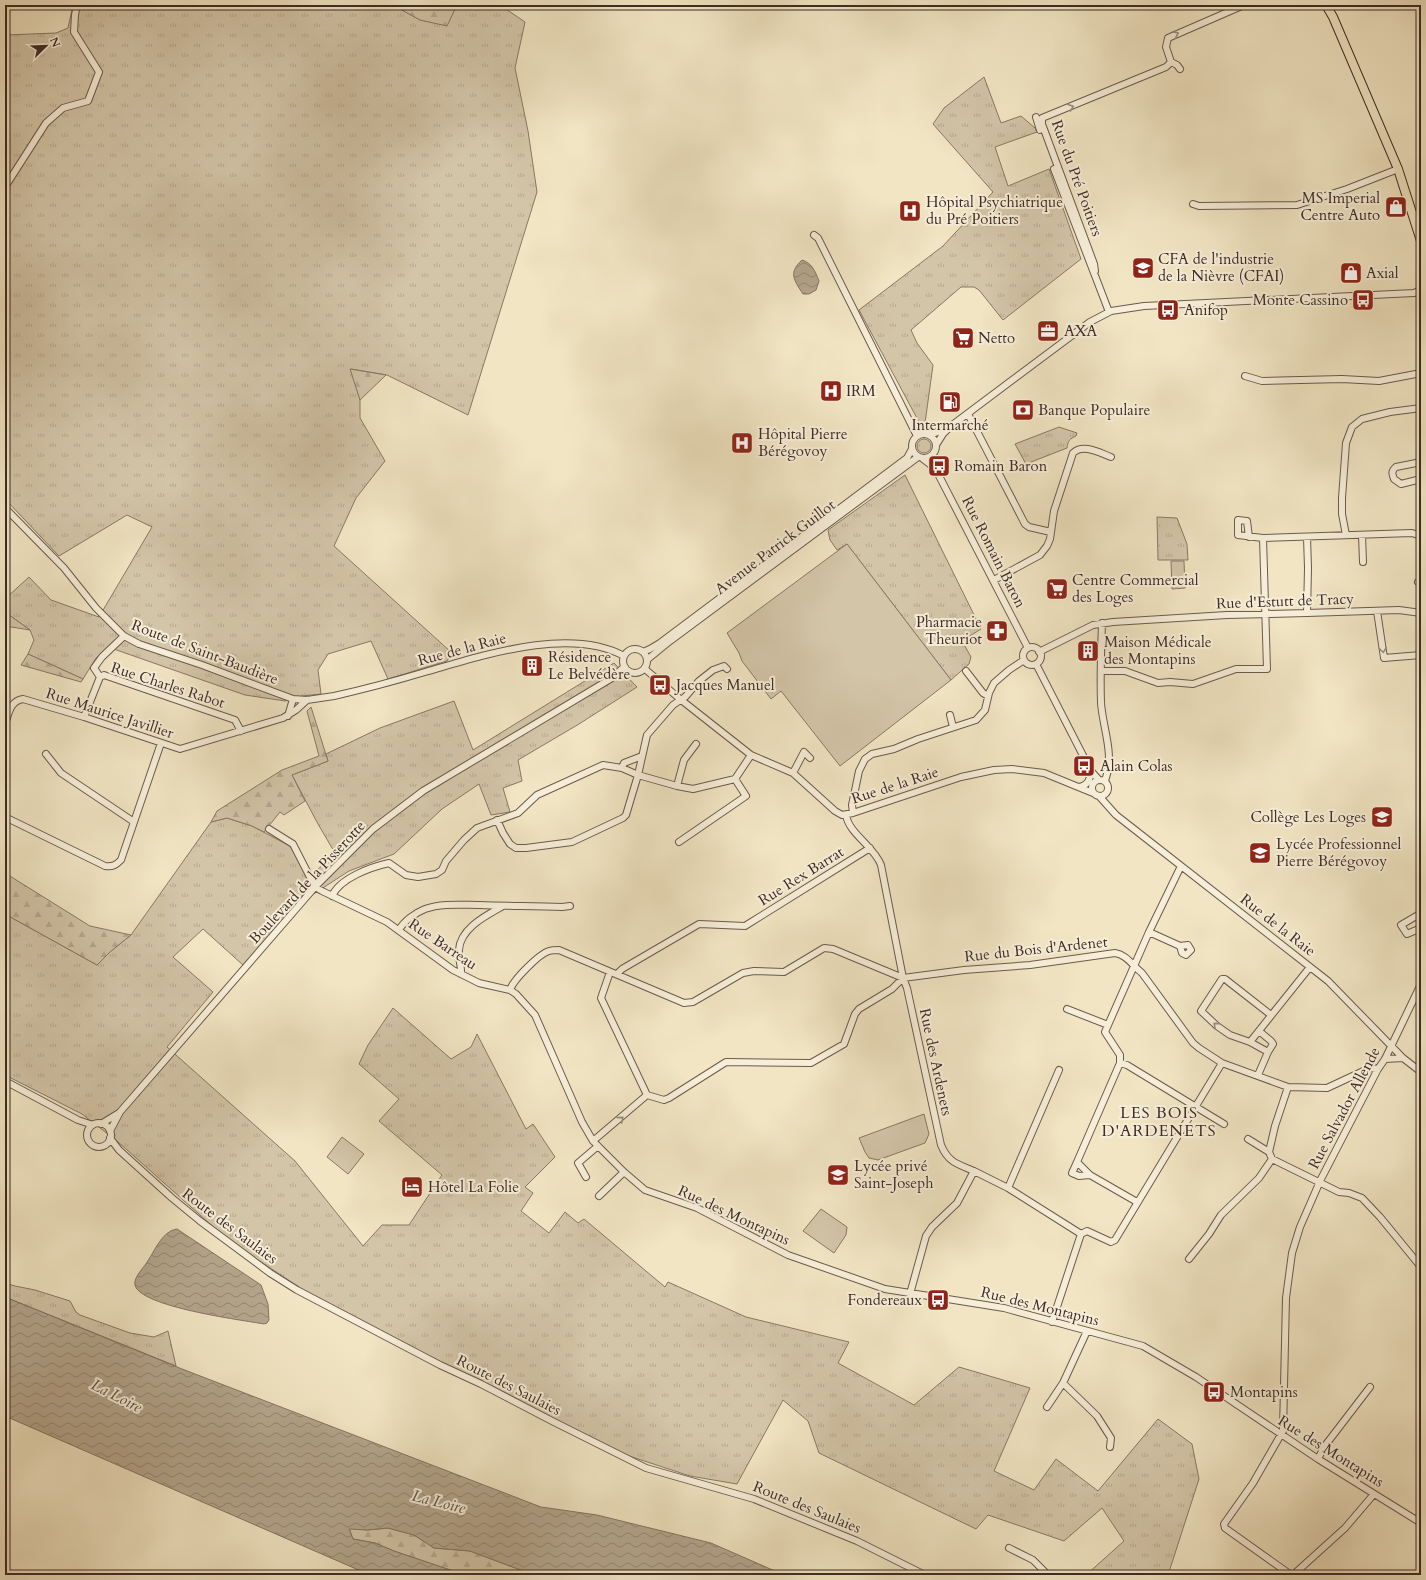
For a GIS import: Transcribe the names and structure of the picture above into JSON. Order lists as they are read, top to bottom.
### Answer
{
  "streets": {
    "street": [
      "Rue du Pré Poitiers",
      "Avenue Patrick Guillot",
      "Rue Romain Baron",
      "Rue d'Estutt de Tracy",
      "Rue de la Raie",
      "Route de Saint-Baudière",
      "Rue Charles Rabot",
      "Rue Maurice Javillier",
      "Rue Rex Barrat",
      "Boulevard de la Pisserotte",
      "Rue Barreau",
      "Rue du Bois d'Ardenet",
      "Rue des Ardenets",
      "Rue Salvador Allende",
      "Rue des Montapins",
      "Route des Saulaies"
    ]
  },
  "crossings": [
    ["Avenue Patrick Guillot", "Rue Romain Baron"],
    ["Avenue Patrick Guillot", "Rue de la Raie"],
    ["Avenue Patrick Guillot", "Boulevard de la Pisserotte"],
    ["Rue de la Raie", "Route de Saint-Baudière"],
    ["Rue de la Raie", "Rue Maurice Javillier"],
    ["Rue de la Raie", "Boulevard de la Pisserotte"],
    ["Rue de la Raie", "Rue des Ardenets"],
    ["Rue de la Raie", "Rue Salvador Allende"],
    ["Route de Saint-Baudière", "Rue Maurice Javillier"],
    ["Rue Charles Rabot", "Rue Maurice Javillier"],
    ["Rue Rex Barrat", "Rue des Ardenets"],
    ["Boulevard de la Pisserotte", "Rue Barreau"],
    ["Rue du Bois d'Ardenet", "Rue des Ardenets"],
    ["Rue du Bois d'Ardenet", "Rue Salvador Allende"],
    ["Rue Salvador Allende", "Rue des Montapins"]
  ],
  "districts": ["LES BOIS D'ARDENETS"],
  "water": ["La Loire"],
  "places": {
    "shop": ["MS Imperial Centre Auto", "Axial"],
    "hospital": ["Hôpital Psychiatrique du Pré Poitiers", "IRM", "Hôpital Pierre Bérégovoy"],
    "school or university": [
      "CFA de l'industrie de la Nièvre (CFAI)",
      "Collège Les Loges",
      "Lycée Professionnel Pierre Bérégovoy",
      "Lycée privé Saint-Joseph"
    ],
    "bus stop": [
      "Monte Cassino",
      "Anifop",
      "Romain Baron",
      "Jacques Manuel",
      "Alain Colas",
      "Fondereaux",
      "Montapins"
    ],
    "office": ["AXA"],
    "supermarket": ["Netto", "Centre Commercial des Loges"],
    "fuel station": ["Intermarché"],
    "bank": ["Banque Populaire"],
    "pharmacy": ["Pharmacie Theuriot"],
    "building": ["Maison Médicale des Montapins", "Résidence Le Belvédère"],
    "hotel": ["Hôtel La Folie"]
  },
  "north": "top right"
}
